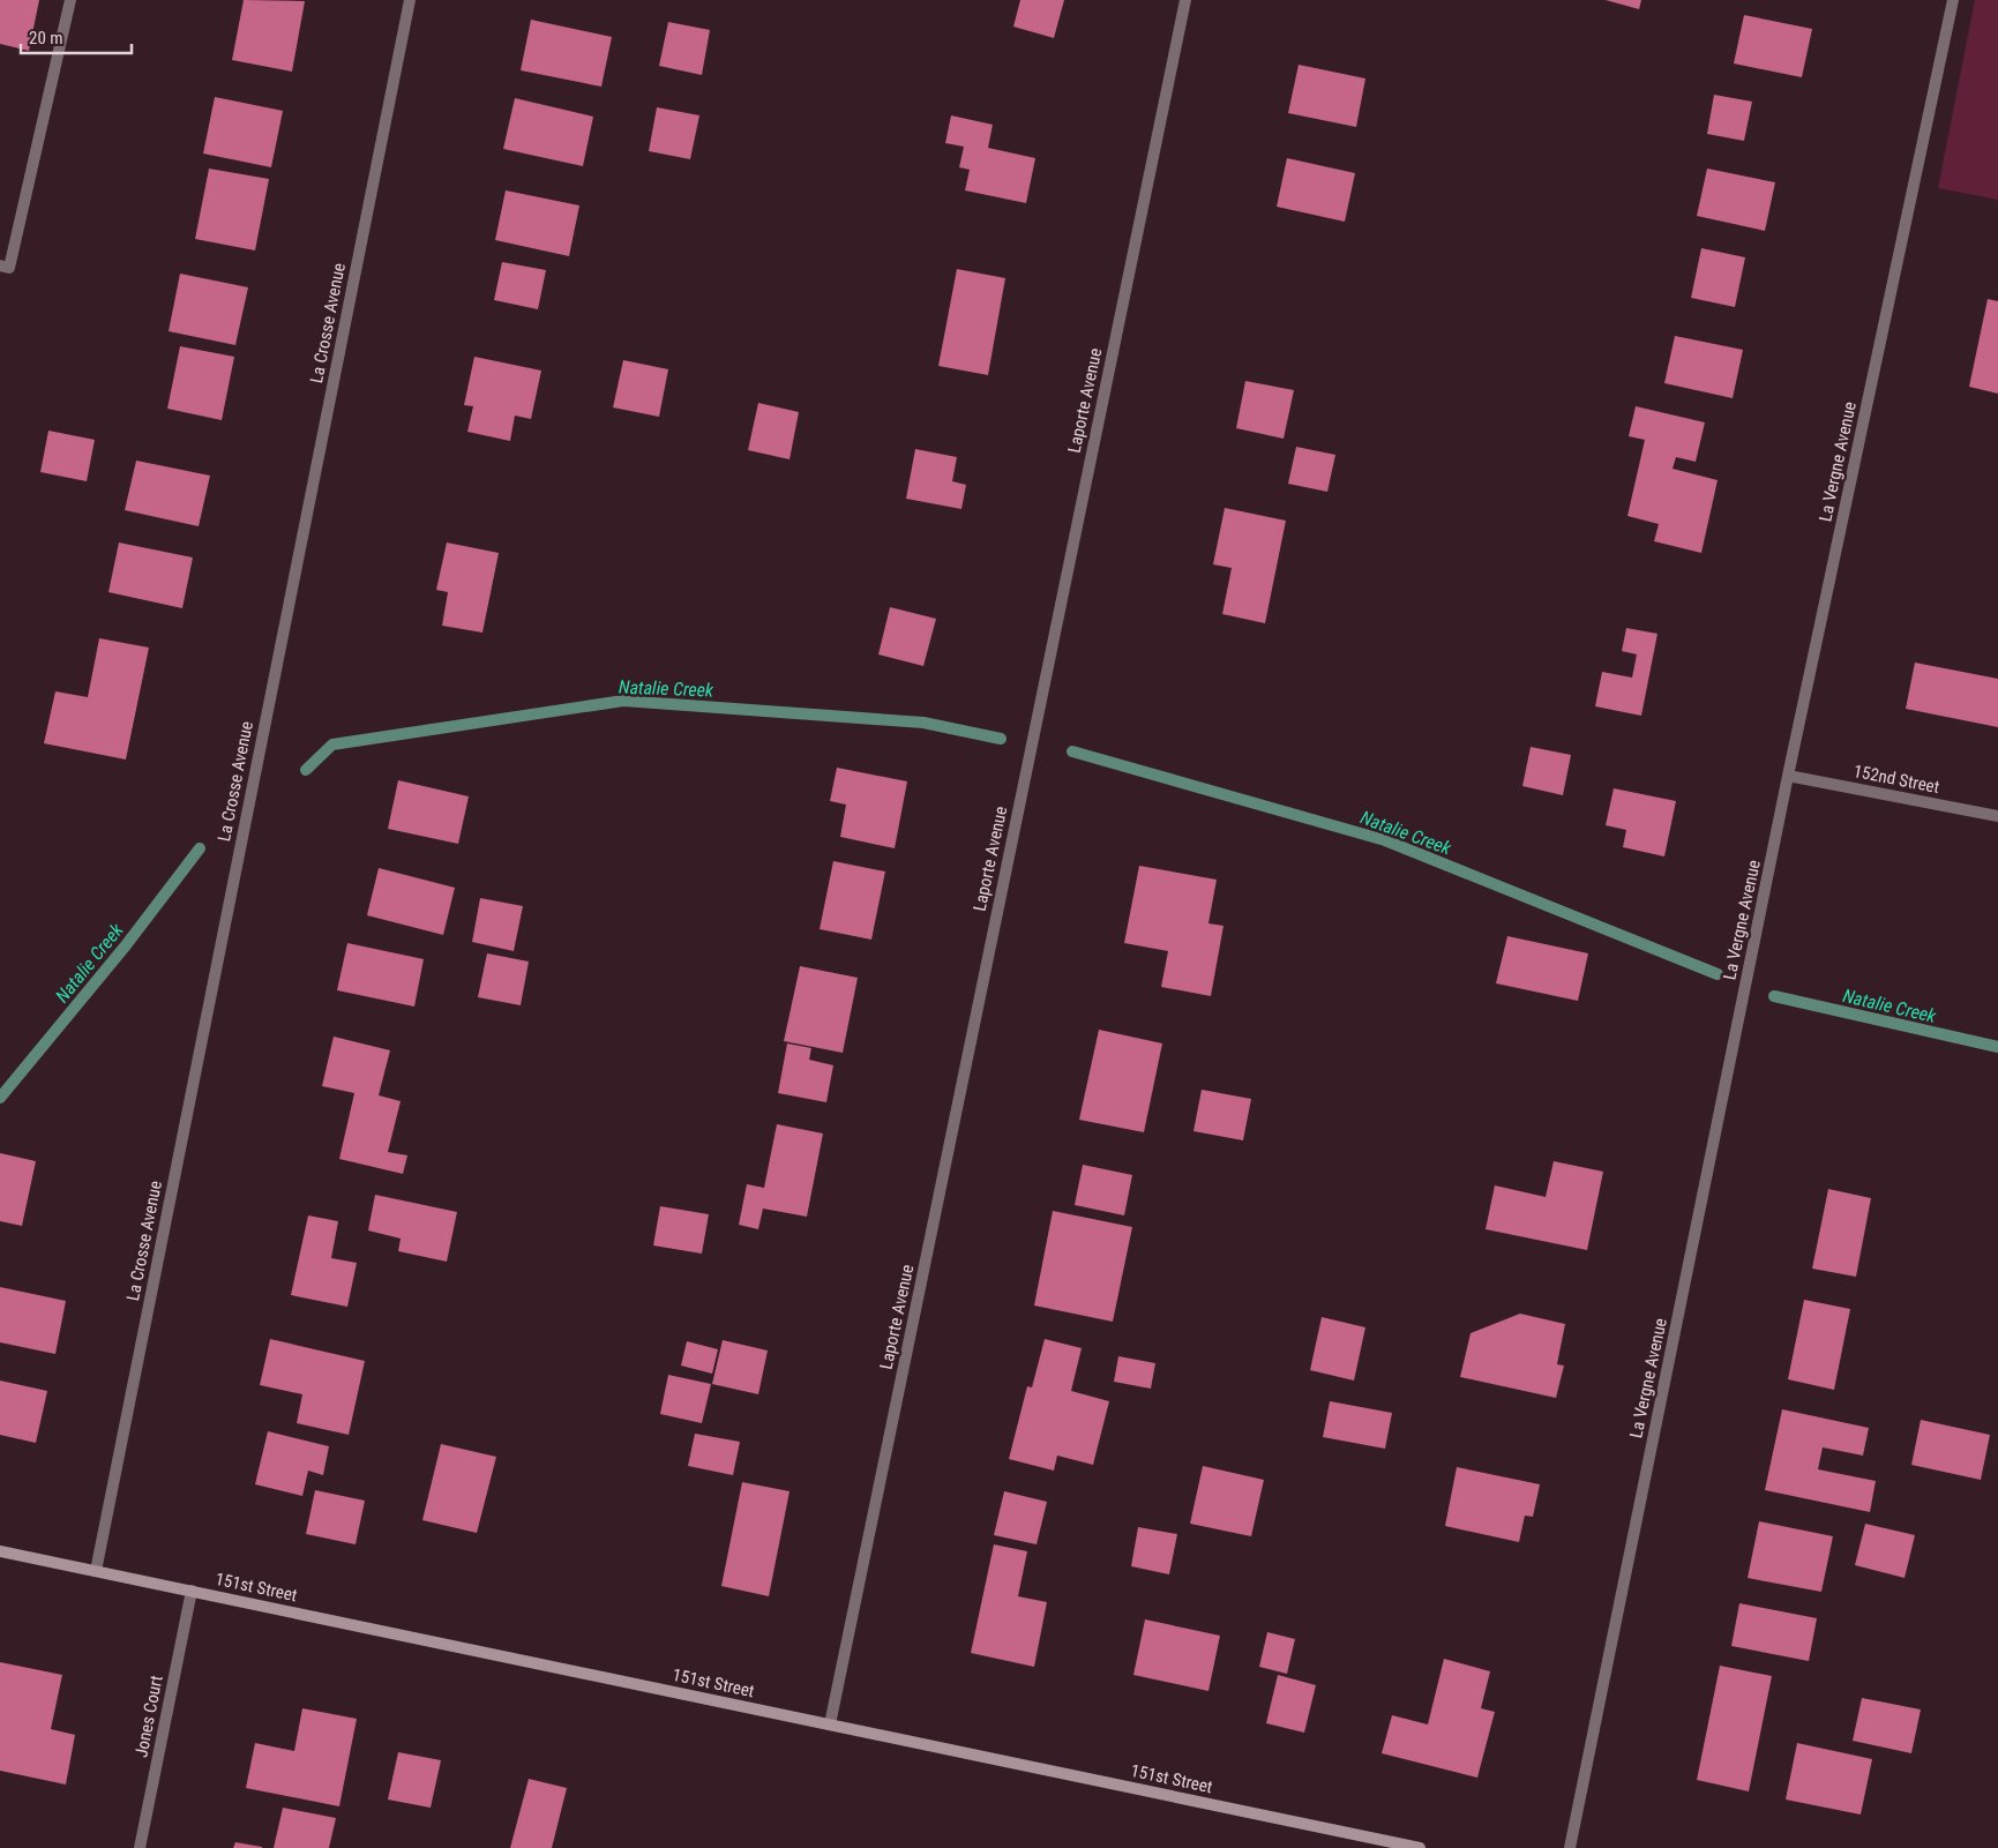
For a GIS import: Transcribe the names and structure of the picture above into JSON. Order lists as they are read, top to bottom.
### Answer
{
  "streets": {
    "street": [
      "La Crosse Avenue",
      "Laporte Avenue",
      "La Vergne Avenue",
      "152nd Street",
      "151st Street",
      "Jones Court"
    ]
  },
  "crossings": [
    ["La Crosse Avenue", "151st Street"],
    ["Laporte Avenue", "151st Street"],
    ["La Vergne Avenue", "152nd Street"],
    ["151st Street", "Jones Court"]
  ],
  "water": ["Natalie Creek"],
  "scale_bar": "20 m"
}
